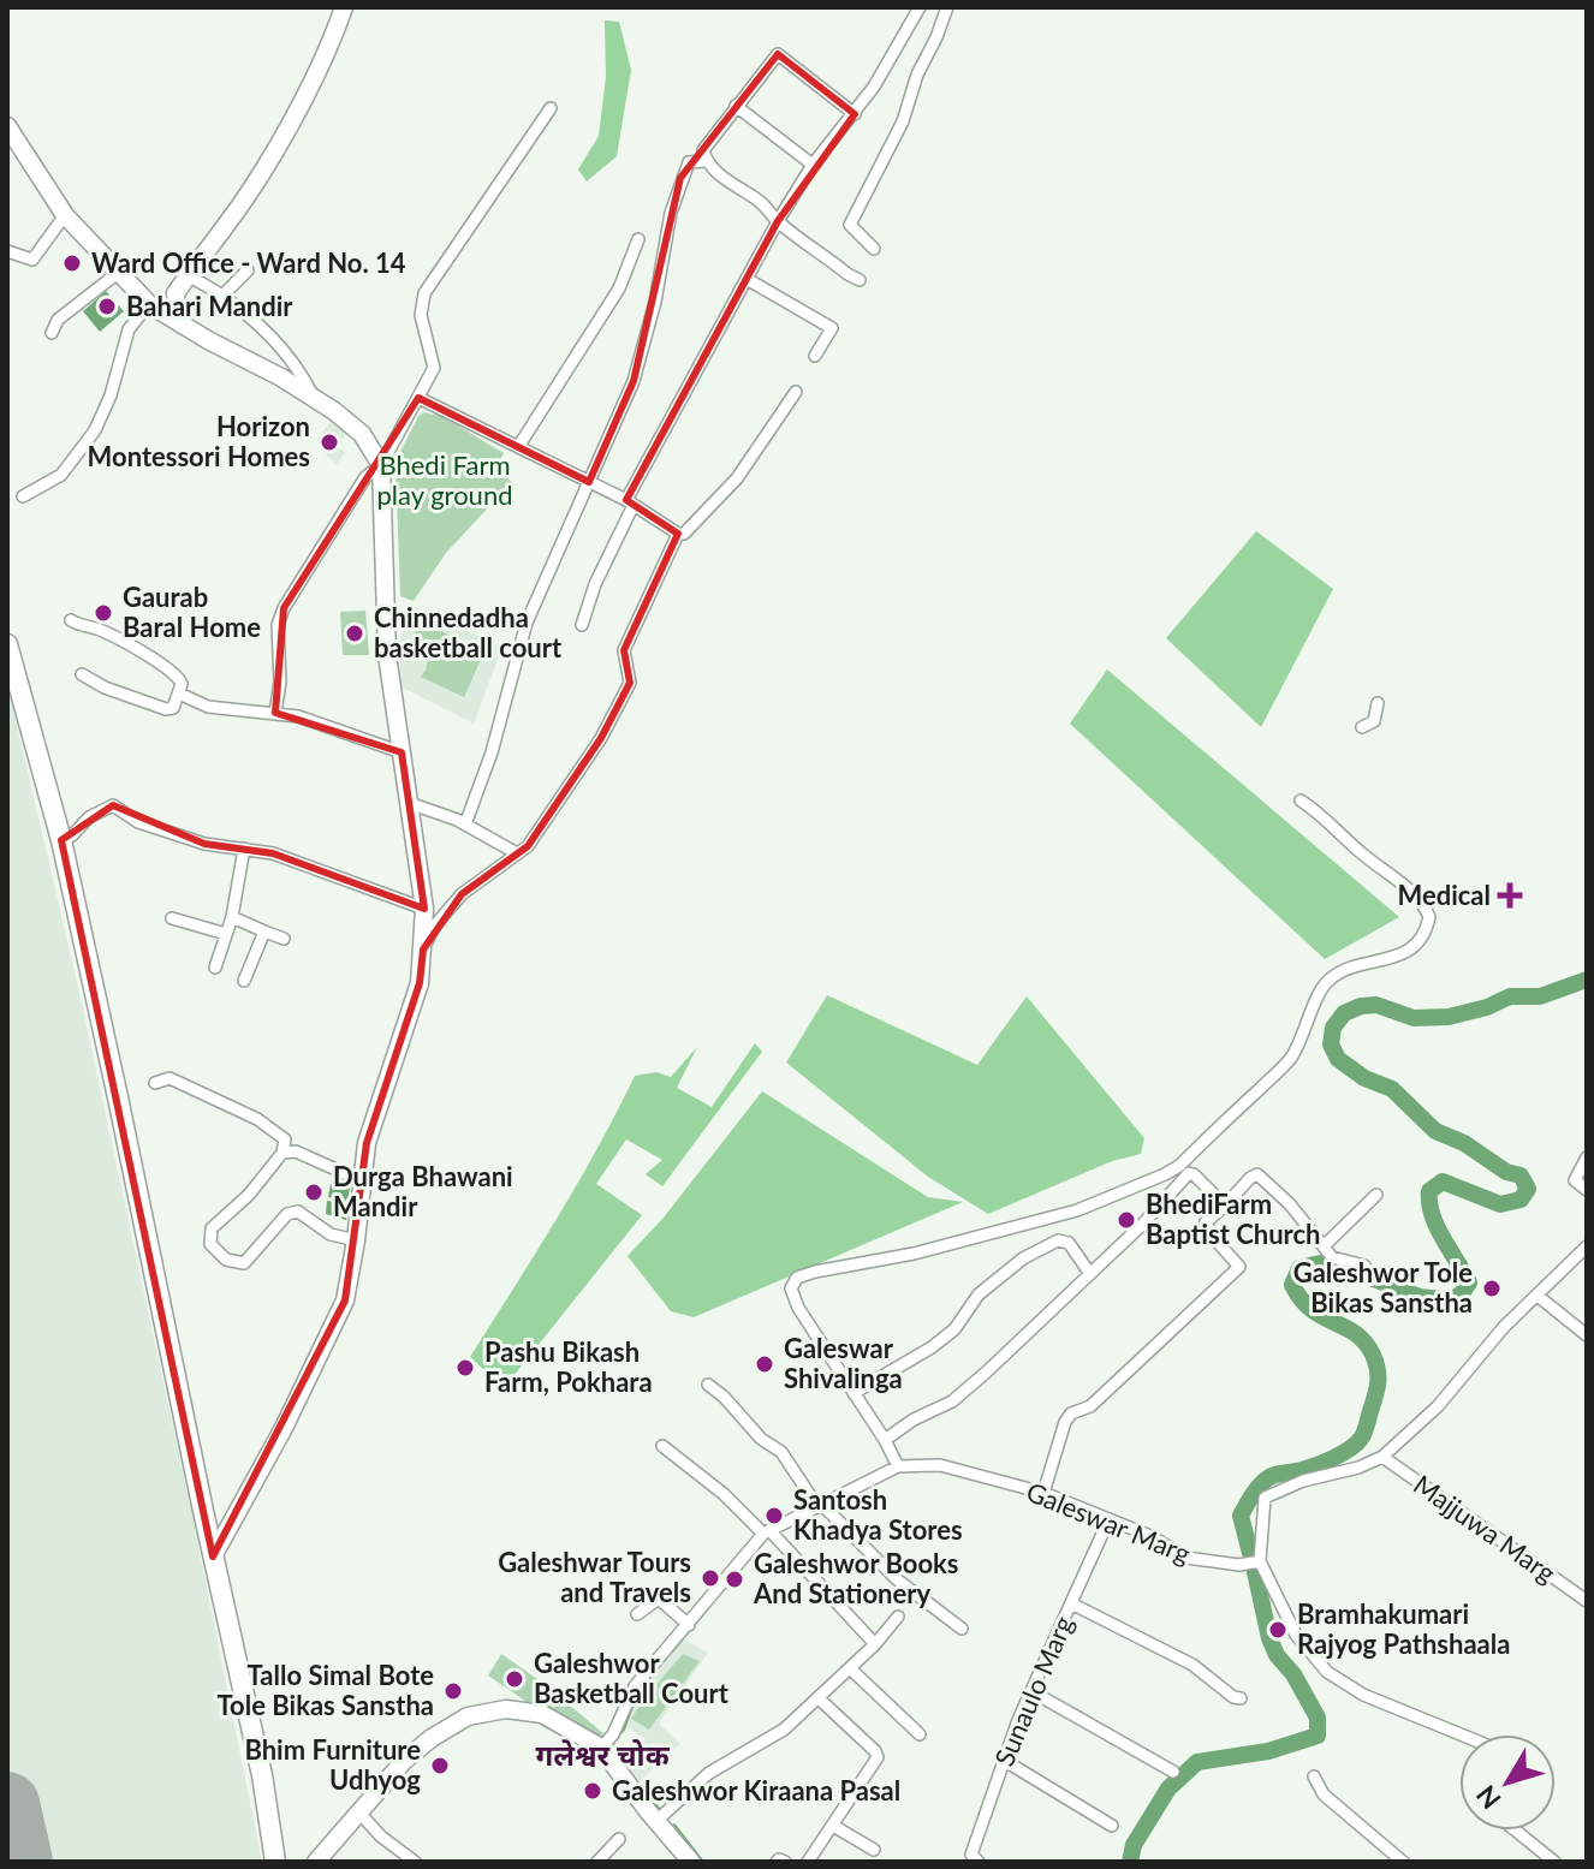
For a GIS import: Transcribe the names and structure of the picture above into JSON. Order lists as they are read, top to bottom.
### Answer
{
  "streets": {
    "street": ["Galeswar Marg", "Majjuwa Marg", "Sunaulo Marg"]
  },
  "crossings": [
    ["Galeswar Marg", "Sunaulo Marg"]
  ],
  "districts": ["गलेश्वर चोक"],
  "parks": ["Bhedi Farm play ground"],
  "places": {
    "other": [
      "Ward Office - Ward No. 14",
      "Bahari Mandir",
      "Horizon Montessori Homes",
      "Gaurab Baral Home",
      "Chinnedadha basketball court",
      "Durga Bhawani Mandir",
      "BhediFarm Baptist Church",
      "Galeshwor Tole Bikas Sanstha",
      "Galeswar Shivalinga",
      "Pashu Bikash Farm, Pokhara",
      "Santosh Khadya Stores",
      "Galeshwar Tours and Travels",
      "Galeshwor Books And Stationery",
      "Bramhakumari Rajyog Pathshaala",
      "Galeshwor Basketball Court",
      "Tallo Simal Bote Tole Bikas Sanstha",
      "Bhim Furniture Udhyog",
      "Galeshwor Kiraana Pasal"
    ],
    "health": ["Medical"]
  },
  "north": "bottom left"
}
